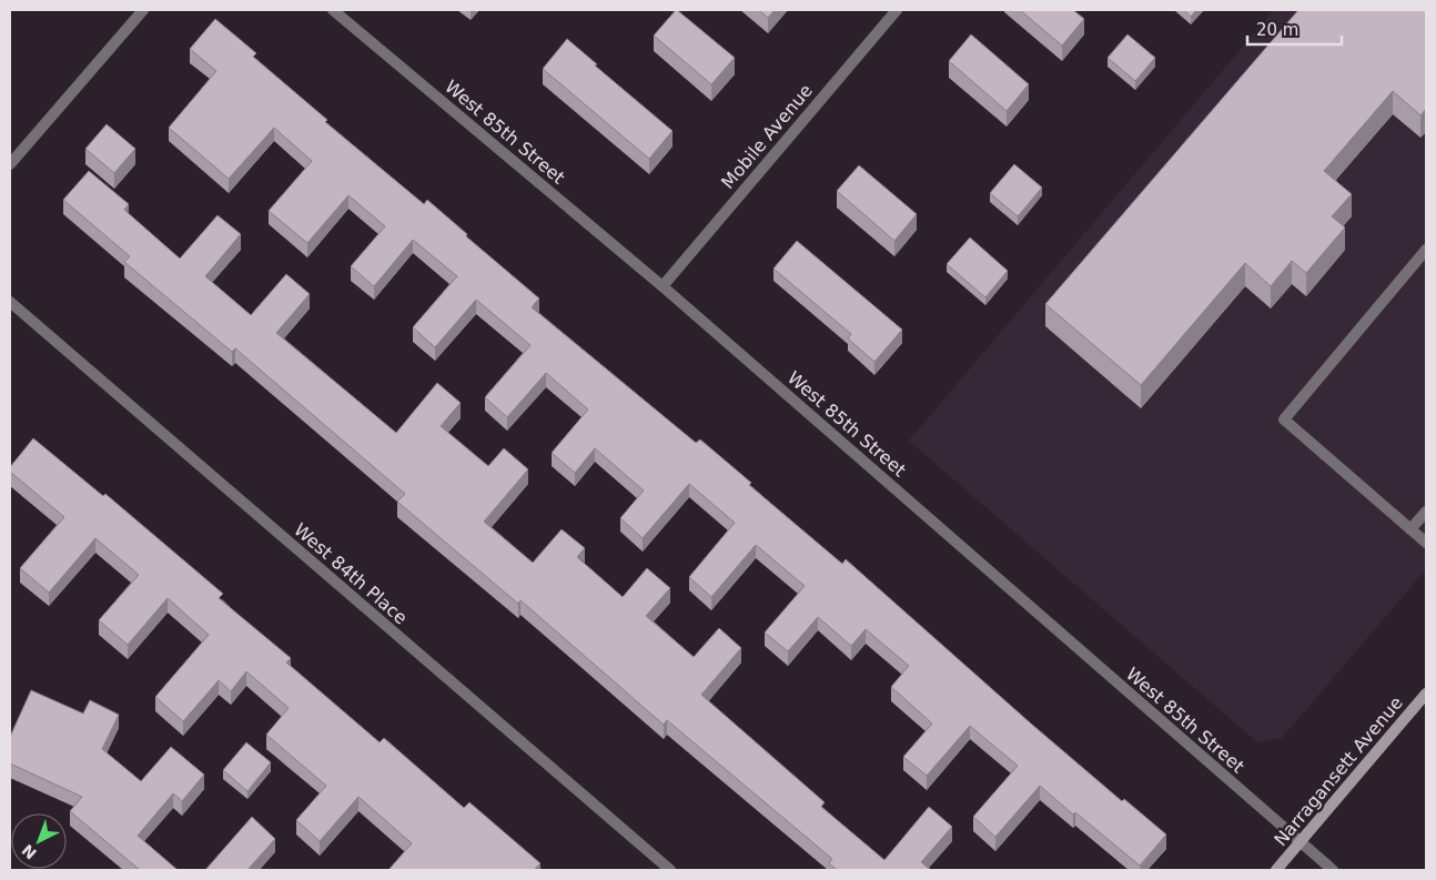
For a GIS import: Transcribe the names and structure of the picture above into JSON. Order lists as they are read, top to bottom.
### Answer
{
  "streets": {
    "street": [
      "West 85th Street",
      "Mobile Avenue",
      "West 84th Place",
      "Narragansett Avenue"
    ]
  },
  "crossings": [
    ["West 85th Street", "Mobile Avenue"],
    ["West 85th Street", "Narragansett Avenue"]
  ],
  "scale_bar": "20 m",
  "north": "bottom left"
}
